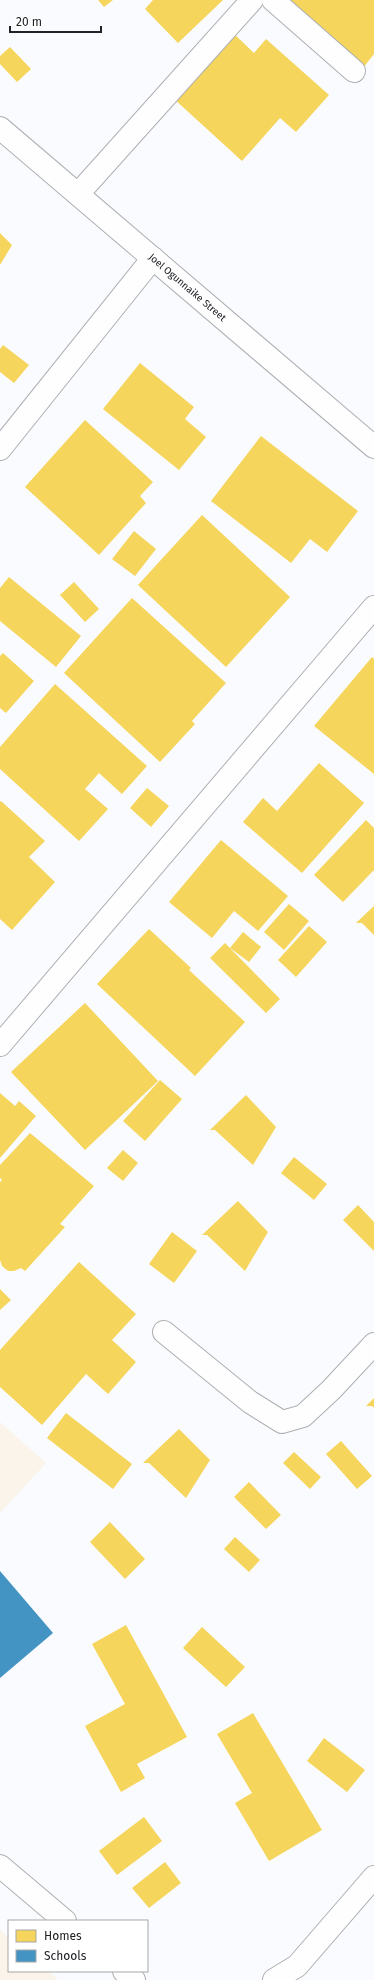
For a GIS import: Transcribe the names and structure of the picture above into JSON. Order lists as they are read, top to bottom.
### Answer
{
  "streets": {
    "street": ["Joel Ogunnaike Street"]
  },
  "legend": ["Homes", "Schools"],
  "scale_bar": "20 m"
}
